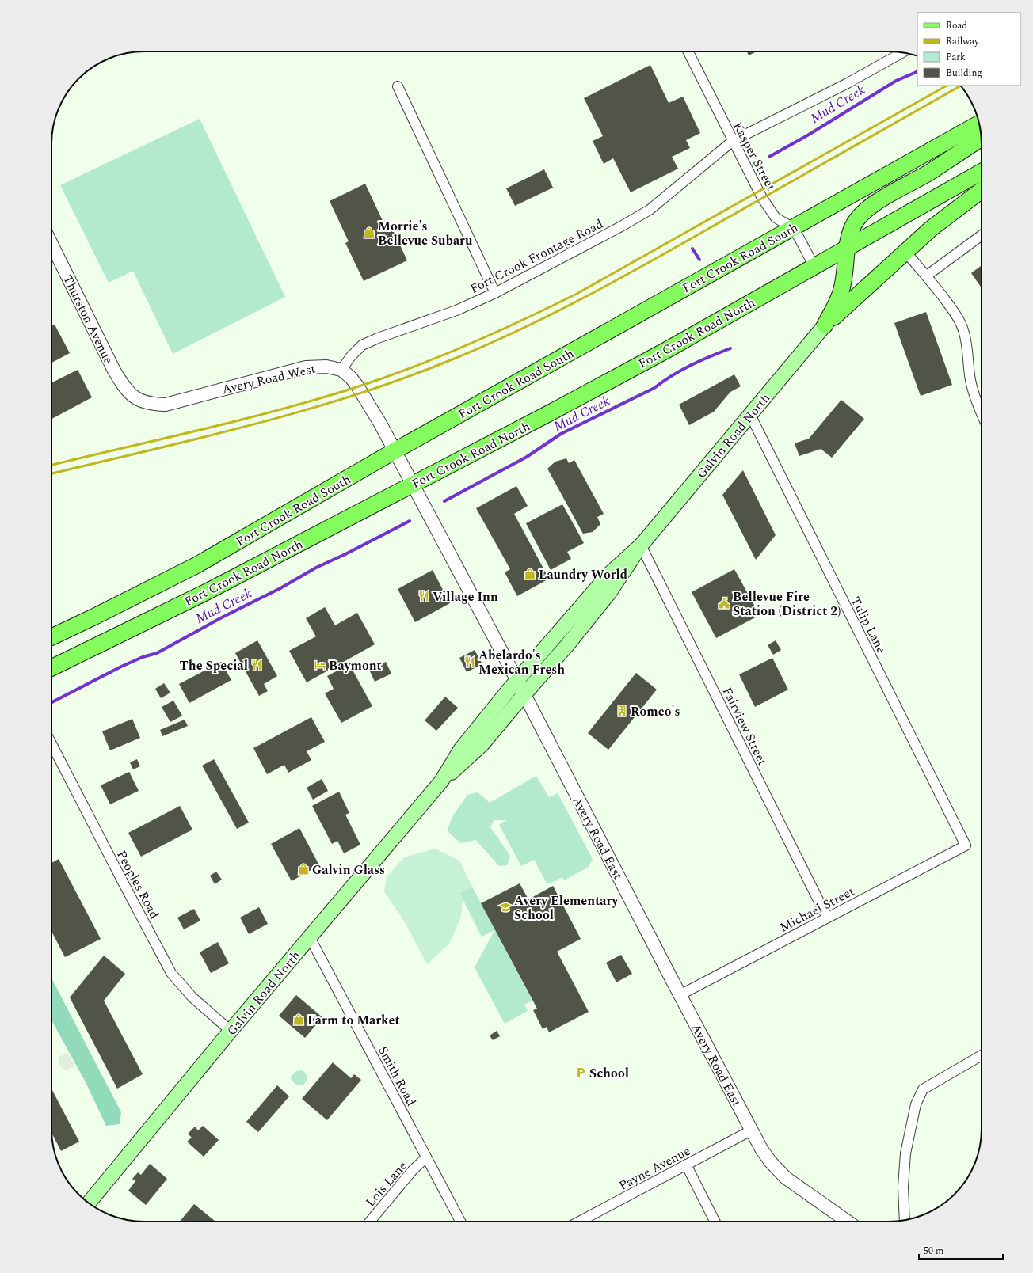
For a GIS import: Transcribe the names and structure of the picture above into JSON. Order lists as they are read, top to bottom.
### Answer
{
  "streets": {
    "main road": ["Fort Crook Road South", "Fort Crook Road North", "Galvin Road North"],
    "street": [
      "Kasper Street",
      "Fort Crook Frontage Road",
      "Thurston Avenue",
      "Avery Road West",
      "Tulip Lane",
      "Fairview Street",
      "Avery Road East",
      "Peoples Road",
      "Michael Street",
      "Smith Road",
      "Payne Avenue",
      "Lois Lane"
    ]
  },
  "crossings": [
    ["Kasper Street", "Fort Crook Frontage Road"],
    ["Kasper Street", "Fort Crook Road South"],
    ["Kasper Street", "Fort Crook Road North"],
    ["Fort Crook Frontage Road", "Avery Road West"],
    ["Fort Crook Road South", "Avery Road East"],
    ["Thurston Avenue", "Avery Road West"],
    ["Fort Crook Road North", "Avery Road East"],
    ["Galvin Road North", "Tulip Lane"],
    ["Galvin Road North", "Fairview Street"],
    ["Galvin Road North", "Avery Road East"],
    ["Galvin Road North", "Peoples Road"],
    ["Galvin Road North", "Smith Road"],
    ["Tulip Lane", "Michael Street"],
    ["Fairview Street", "Michael Street"],
    ["Avery Road East", "Michael Street"],
    ["Avery Road East", "Payne Avenue"],
    ["Smith Road", "Lois Lane"]
  ],
  "water": ["Mud Creek"],
  "places": {
    "shop": [
      "Morrie's Bellevue Subaru",
      "Laundry World",
      "Galvin Glass",
      "Farm to Market"
    ],
    "restaurant": ["Village Inn", "Abelardo's Mexican Fresh", "The Special"],
    "public building": ["Bellevue Fire Station (District 2)"],
    "hotel": ["Baymont"],
    "building": ["Romeo's"],
    "school or university": ["Avery Elementary School"],
    "parking": ["School"]
  },
  "legend": [
    "Road",
    "Railway",
    "Park",
    "Building"
  ],
  "scale_bar": "50 m"
}
